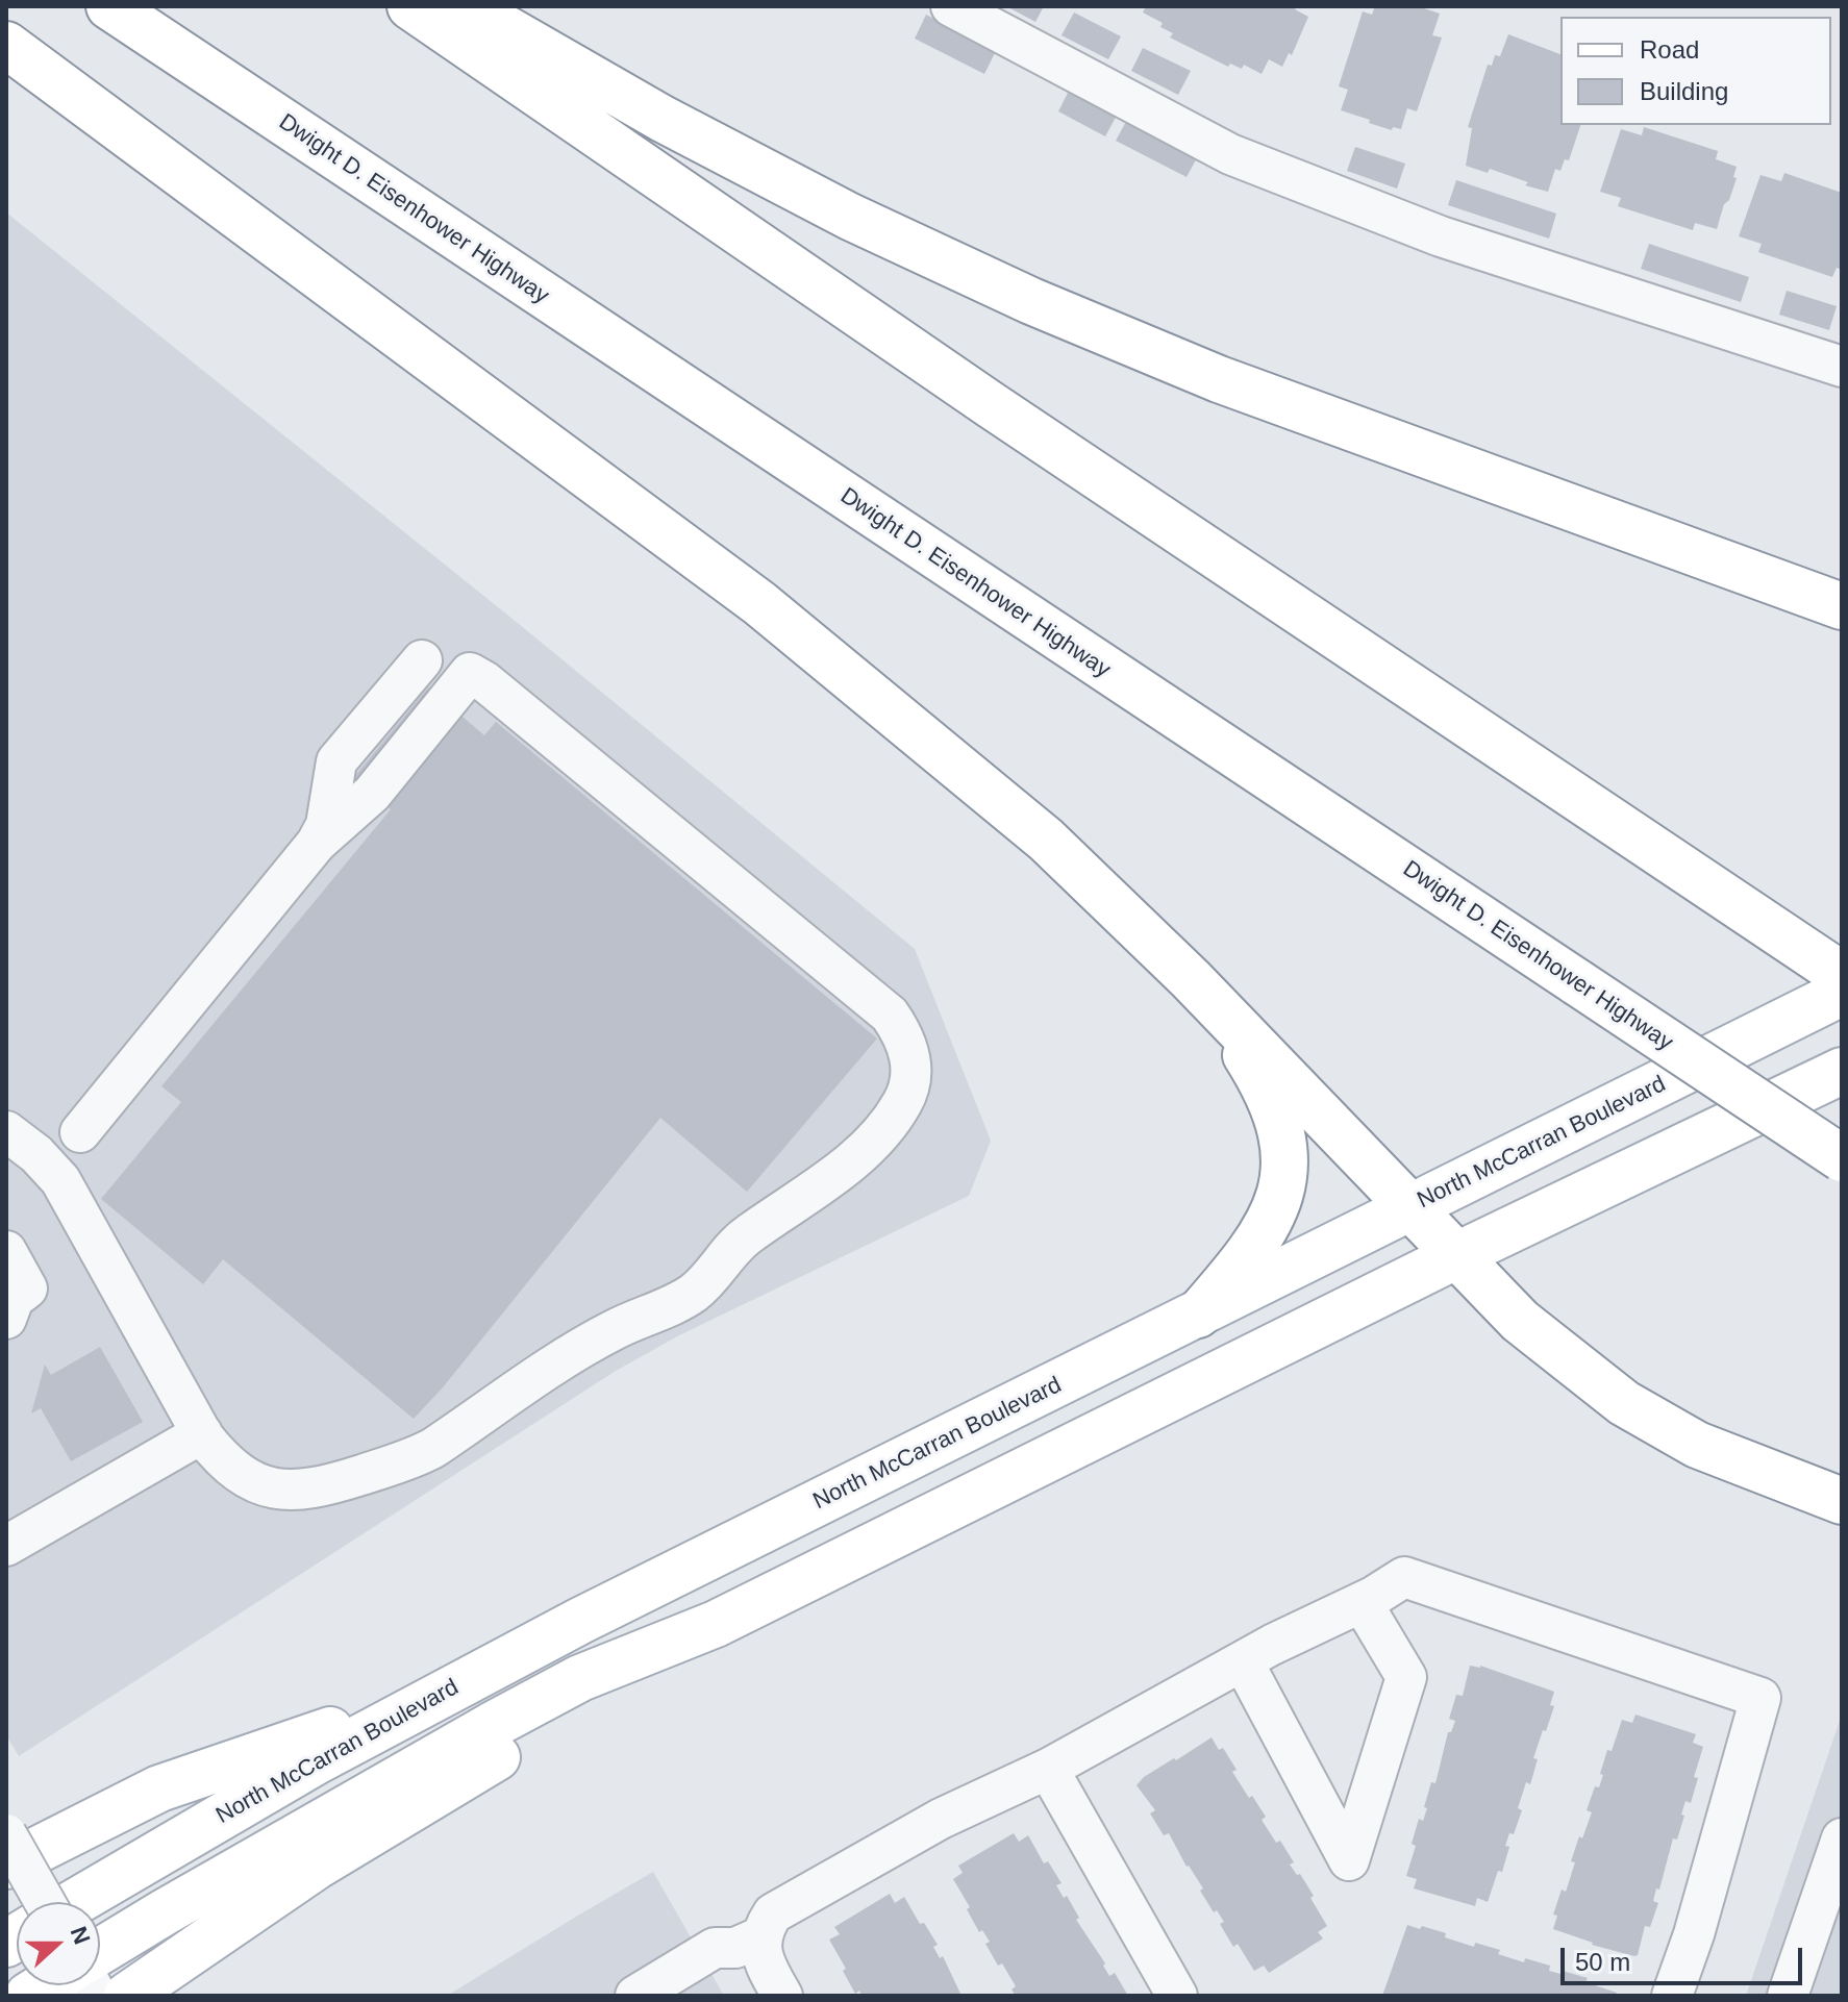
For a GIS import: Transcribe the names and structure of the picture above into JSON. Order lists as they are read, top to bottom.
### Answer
{
  "streets": {
    "main road": ["Dwight D. Eisenhower Highway", "North McCarran Boulevard"]
  },
  "legend": ["Road", "Building"],
  "scale_bar": "50 m",
  "north": "right"
}
